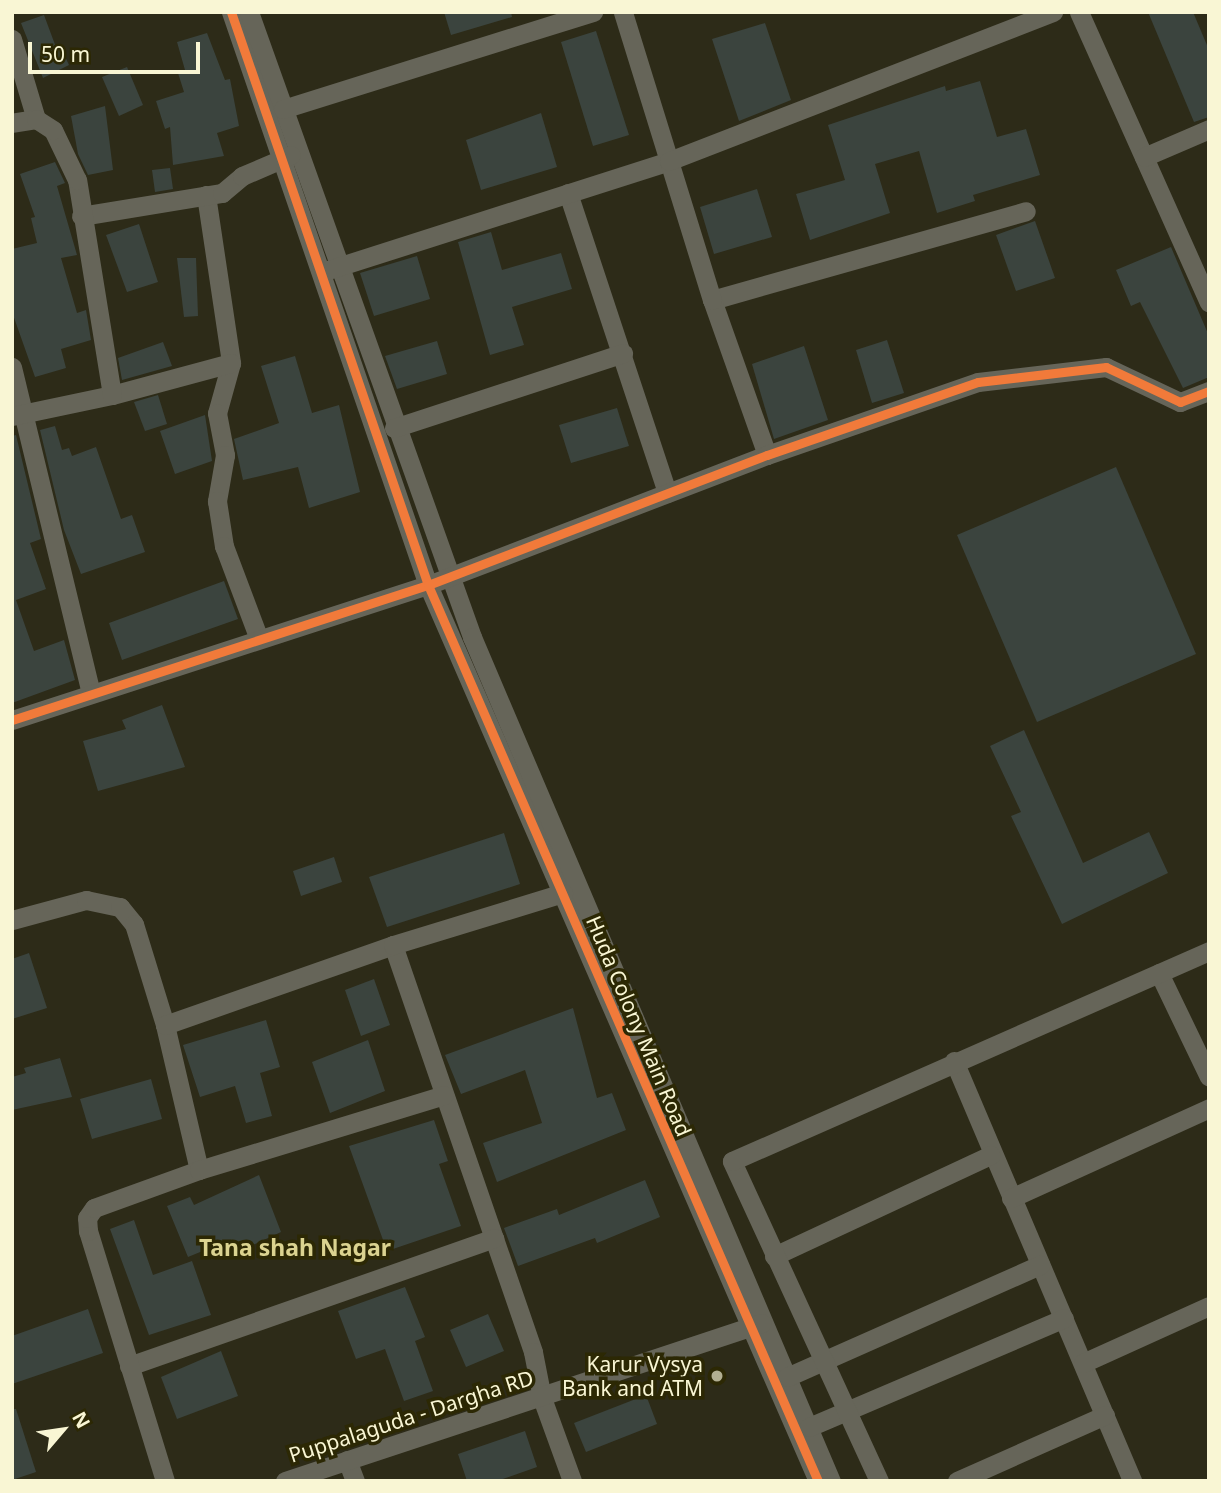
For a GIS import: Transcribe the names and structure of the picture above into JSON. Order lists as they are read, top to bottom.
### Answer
{
  "streets": {
    "street": ["Huda Colony Main Road", "Puppalaguda - Dargha RD"]
  },
  "crossings": [
    ["Huda Colony Main Road", "Puppalaguda - Dargha RD"]
  ],
  "districts": ["Tana shah Nagar"],
  "places": ["Karur Vysya Bank and ATM"],
  "scale_bar": "50 m",
  "north": "top right"
}
